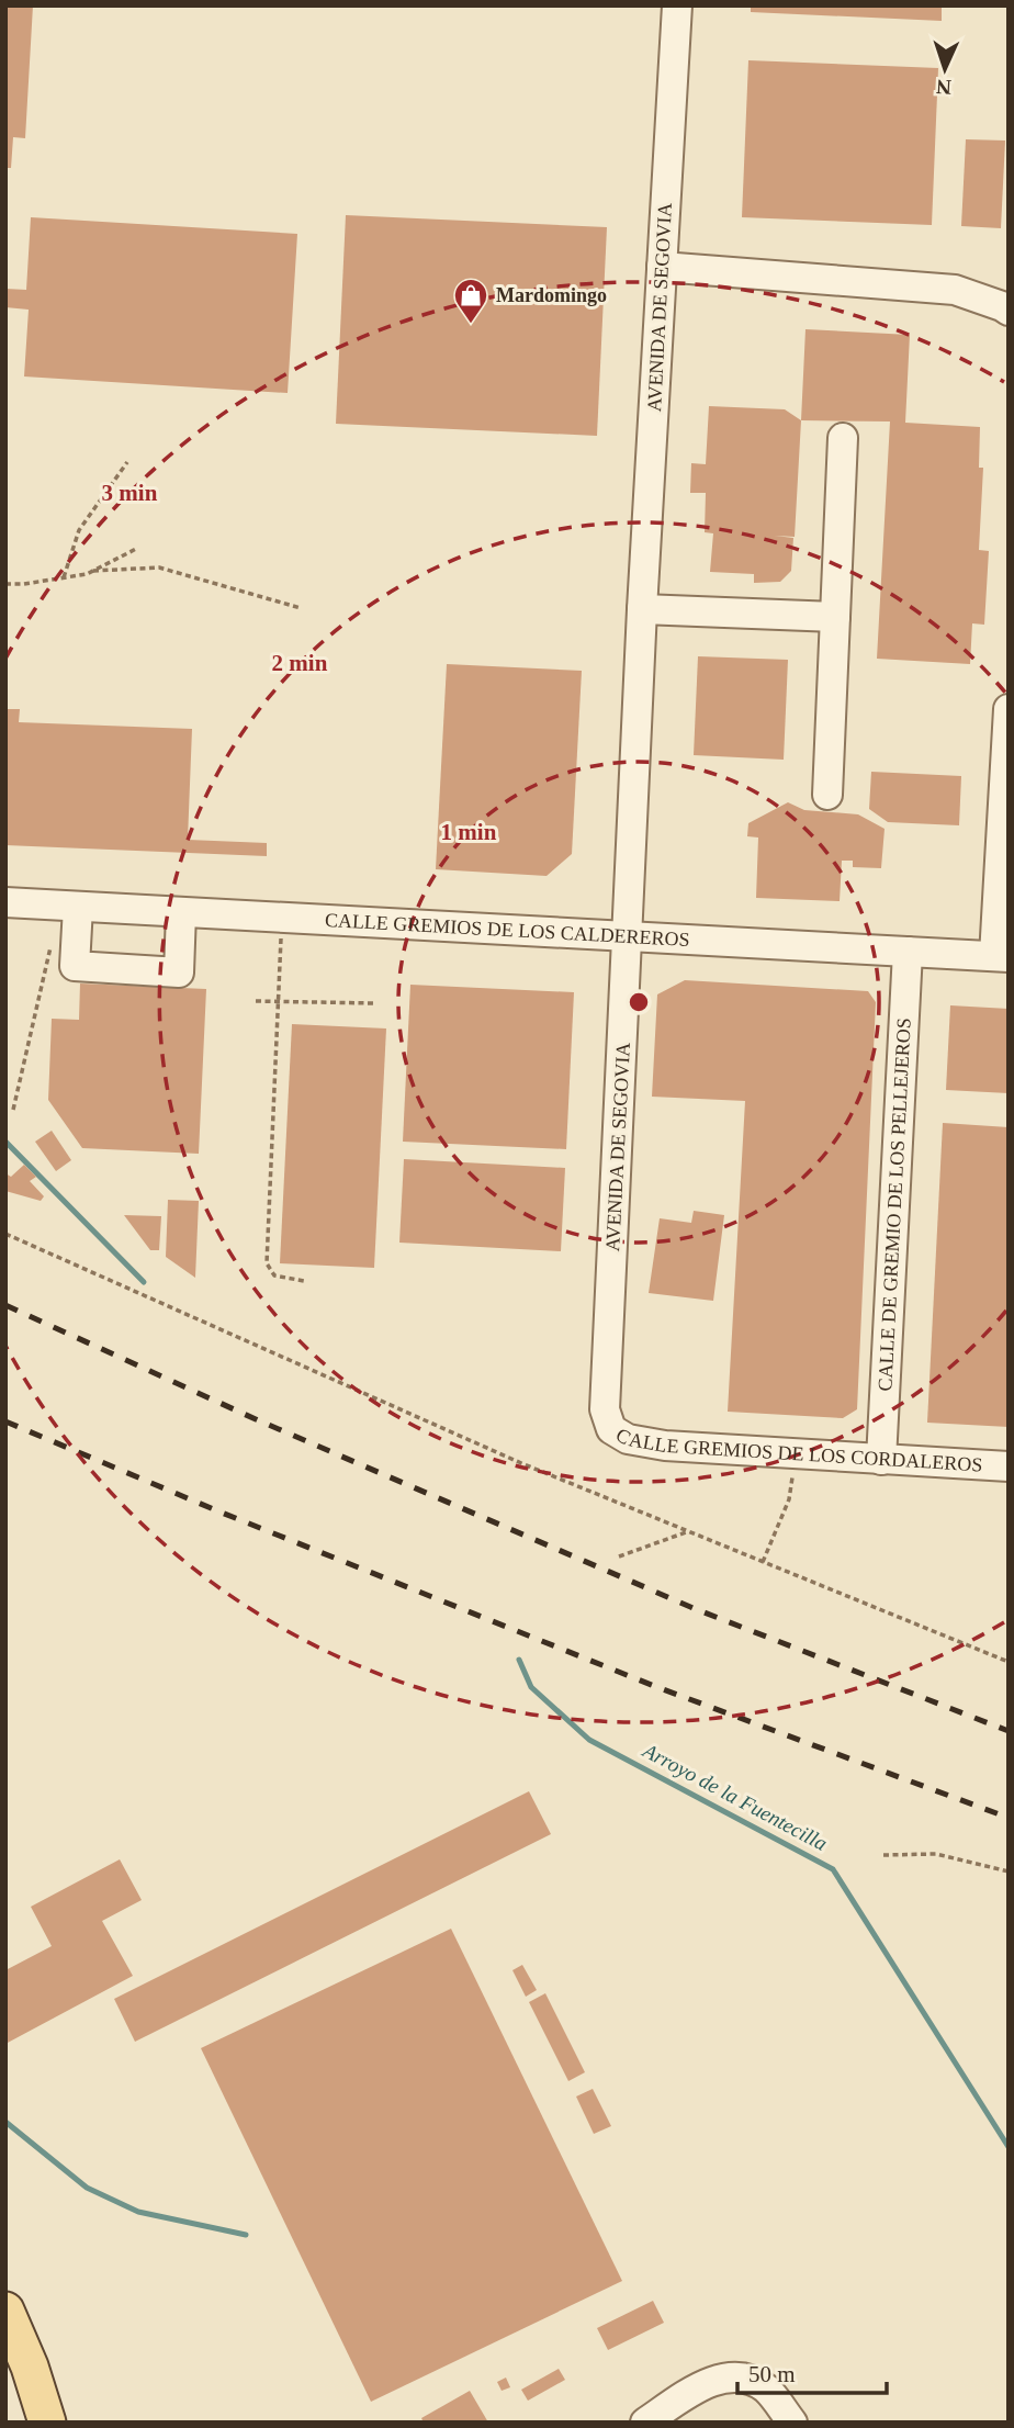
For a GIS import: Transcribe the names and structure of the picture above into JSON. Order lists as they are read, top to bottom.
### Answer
{
  "streets": {
    "street": [
      "AVENIDA DE SEGOVIA",
      "CALLE GREMIOS DE LOS CALDEREROS",
      "CALLE DE GREMIO DE LOS PELLEJEROS",
      "CALLE GREMIOS DE LOS CORDALEROS"
    ]
  },
  "crossings": [
    ["AVENIDA DE SEGOVIA", "CALLE GREMIOS DE LOS CALDEREROS"],
    ["AVENIDA DE SEGOVIA", "CALLE GREMIOS DE LOS CORDALEROS"],
    ["CALLE GREMIOS DE LOS CALDEREROS", "CALLE DE GREMIO DE LOS PELLEJEROS"],
    ["CALLE DE GREMIO DE LOS PELLEJEROS", "CALLE GREMIOS DE LOS CORDALEROS"]
  ],
  "water": ["Arroyo de la Fuentecilla"],
  "places": {
    "shop": ["Mardomingo"]
  },
  "scale_bar": "50 m",
  "north": "bottom",
  "rings": ["3 min", "2 min", "1 min"]
}
